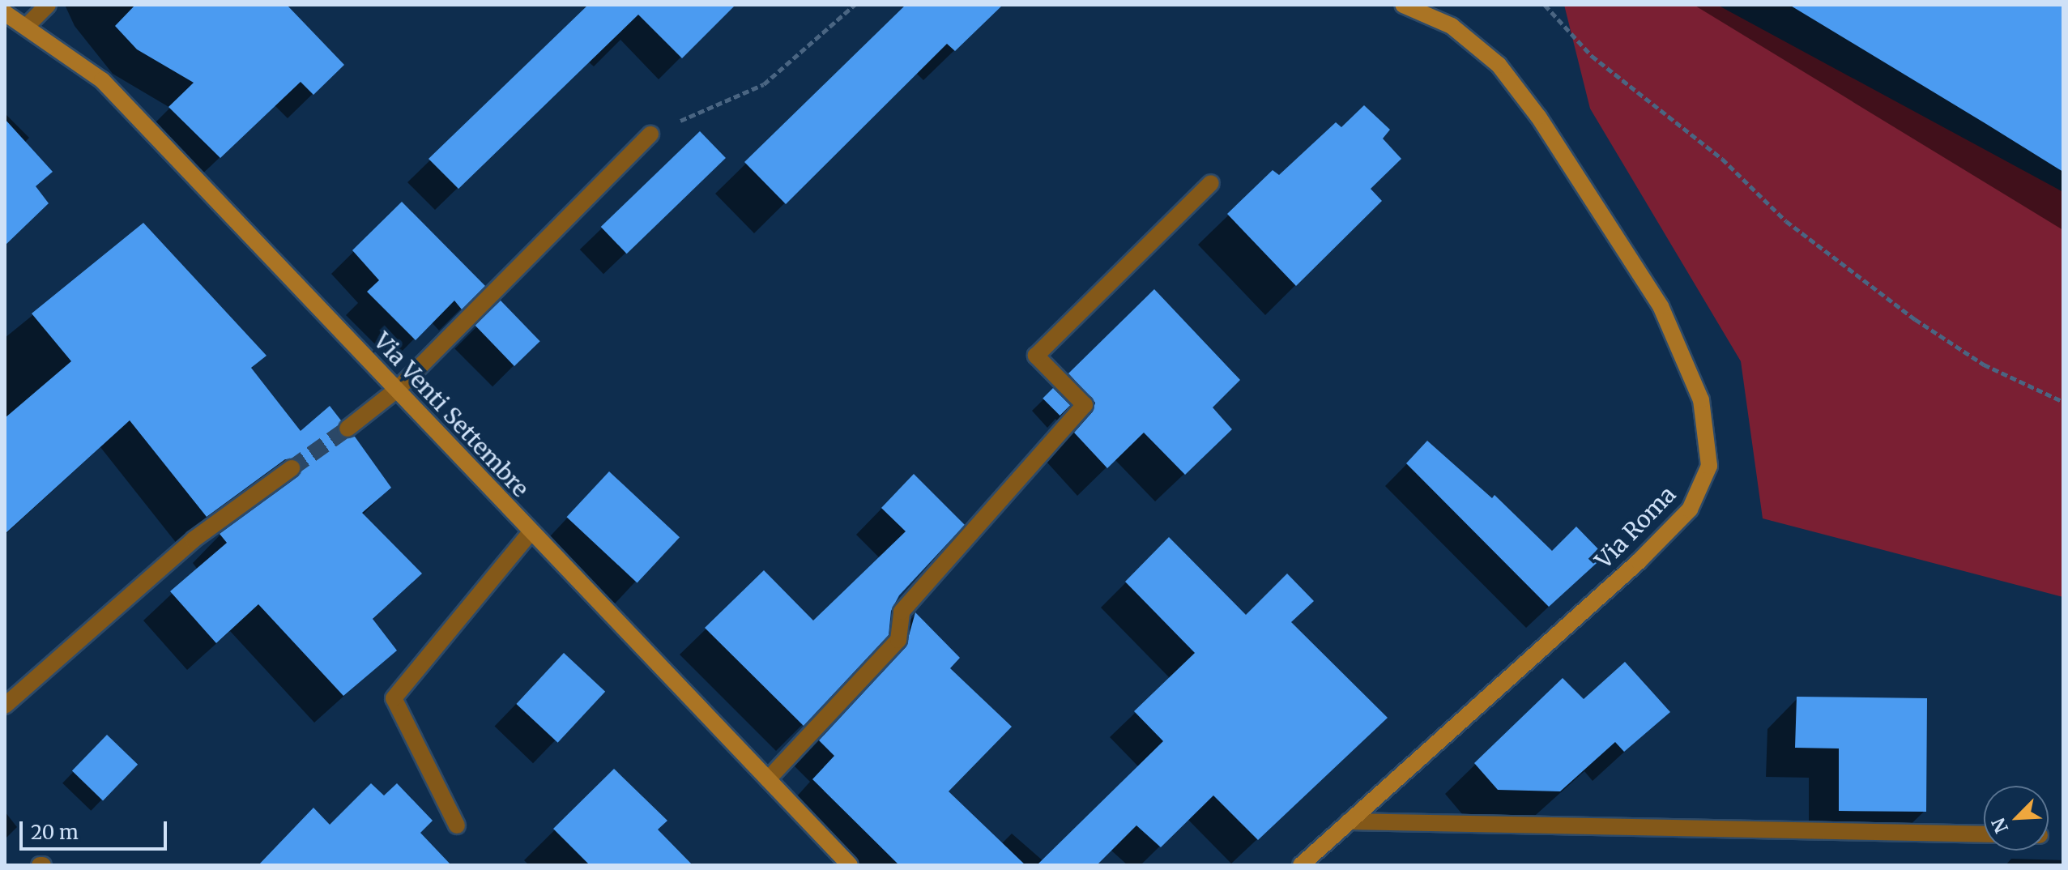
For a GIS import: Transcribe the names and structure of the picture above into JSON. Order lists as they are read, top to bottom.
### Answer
{
  "streets": {
    "street": ["Via Venti Settembre", "Via Roma"]
  },
  "scale_bar": "20 m",
  "north": "bottom left"
}
